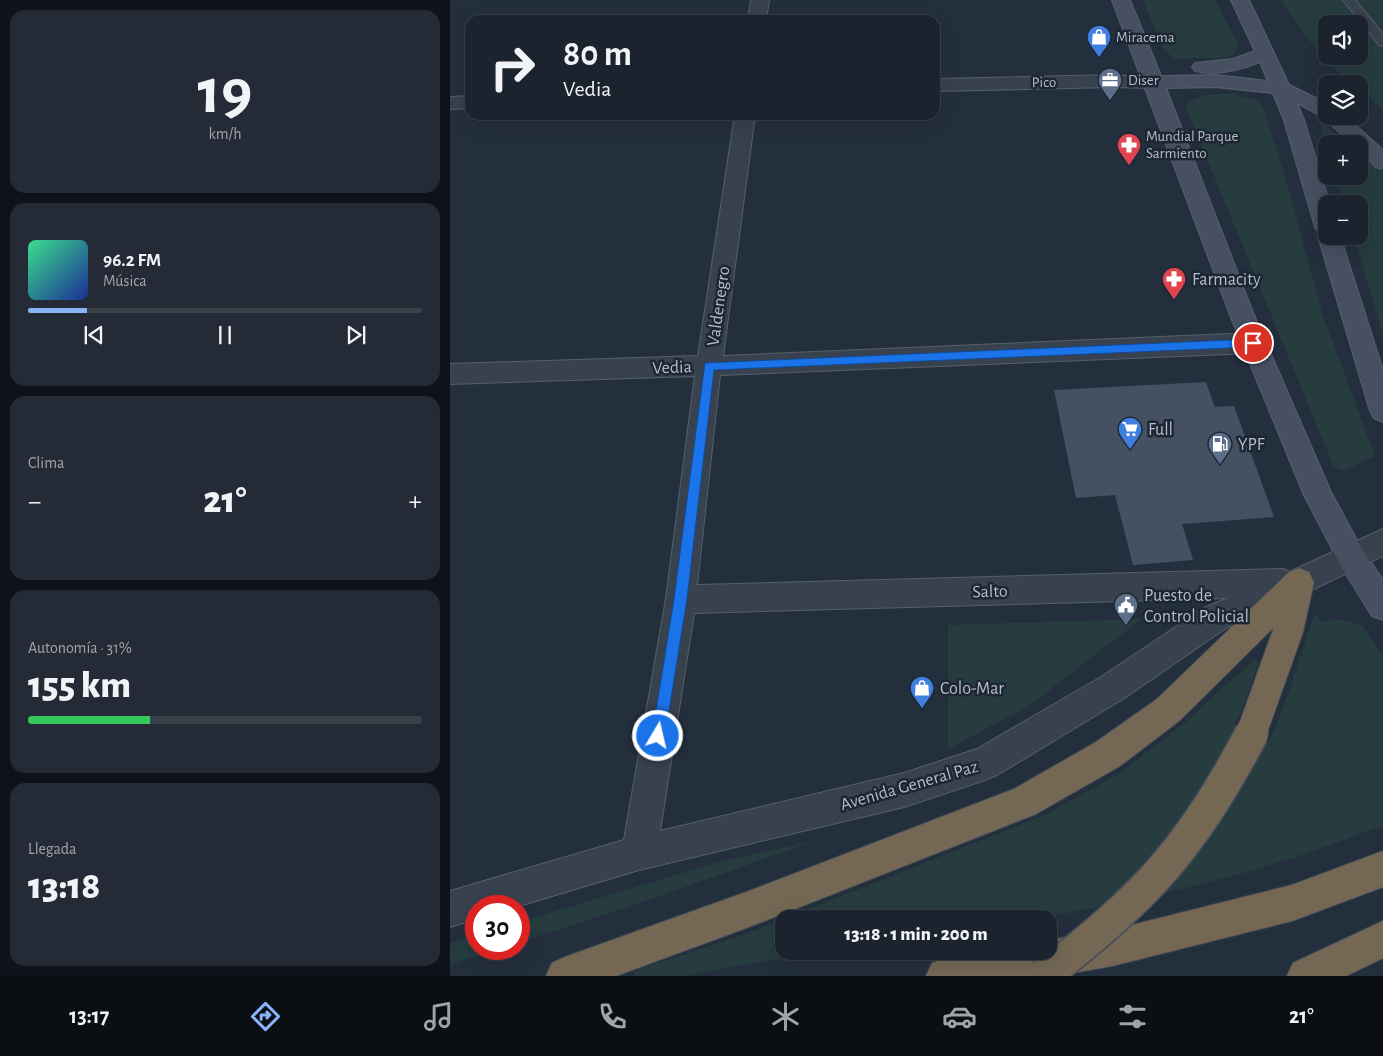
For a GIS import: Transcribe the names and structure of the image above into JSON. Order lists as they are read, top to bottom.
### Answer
{
  "streets": {
    "street": [
      "Pico",
      "Valdenegro",
      "Vedia",
      "Salto",
      "Avenida General Paz"
    ]
  },
  "crossings": [
    ["Valdenegro", "Vedia"],
    ["Valdenegro", "Salto"],
    ["Valdenegro", "Avenida General Paz"],
    ["Salto", "Avenida General Paz"]
  ],
  "places": {
    "shop": ["Miracema", "Colo-Mar"],
    "office": ["Diser"],
    "pharmacy": ["Mundial Parque Sarmiento", "Farmacity"],
    "supermarket": ["Full"],
    "fuel station": ["YPF"],
    "public building": ["Puesto de Control Policial"]
  },
  "page": {
    "tile": [
      ["19", "km/h"],
      "Clima",
      ["Autonomía · 31%", "155 km"],
      ["Llegada", "13:18"]
    ],
    "map_buttons": ["+", "−"],
    "turn": ["80 m", "Vedia"],
    "song": ["96.2 FM", "Música"],
    "heat": ["−", "21°", "+"],
    "limit": "30",
    "trip": "13:18 · 1 min · 200 m",
    "tabs": ["13:17", "21°"]
  }
}
